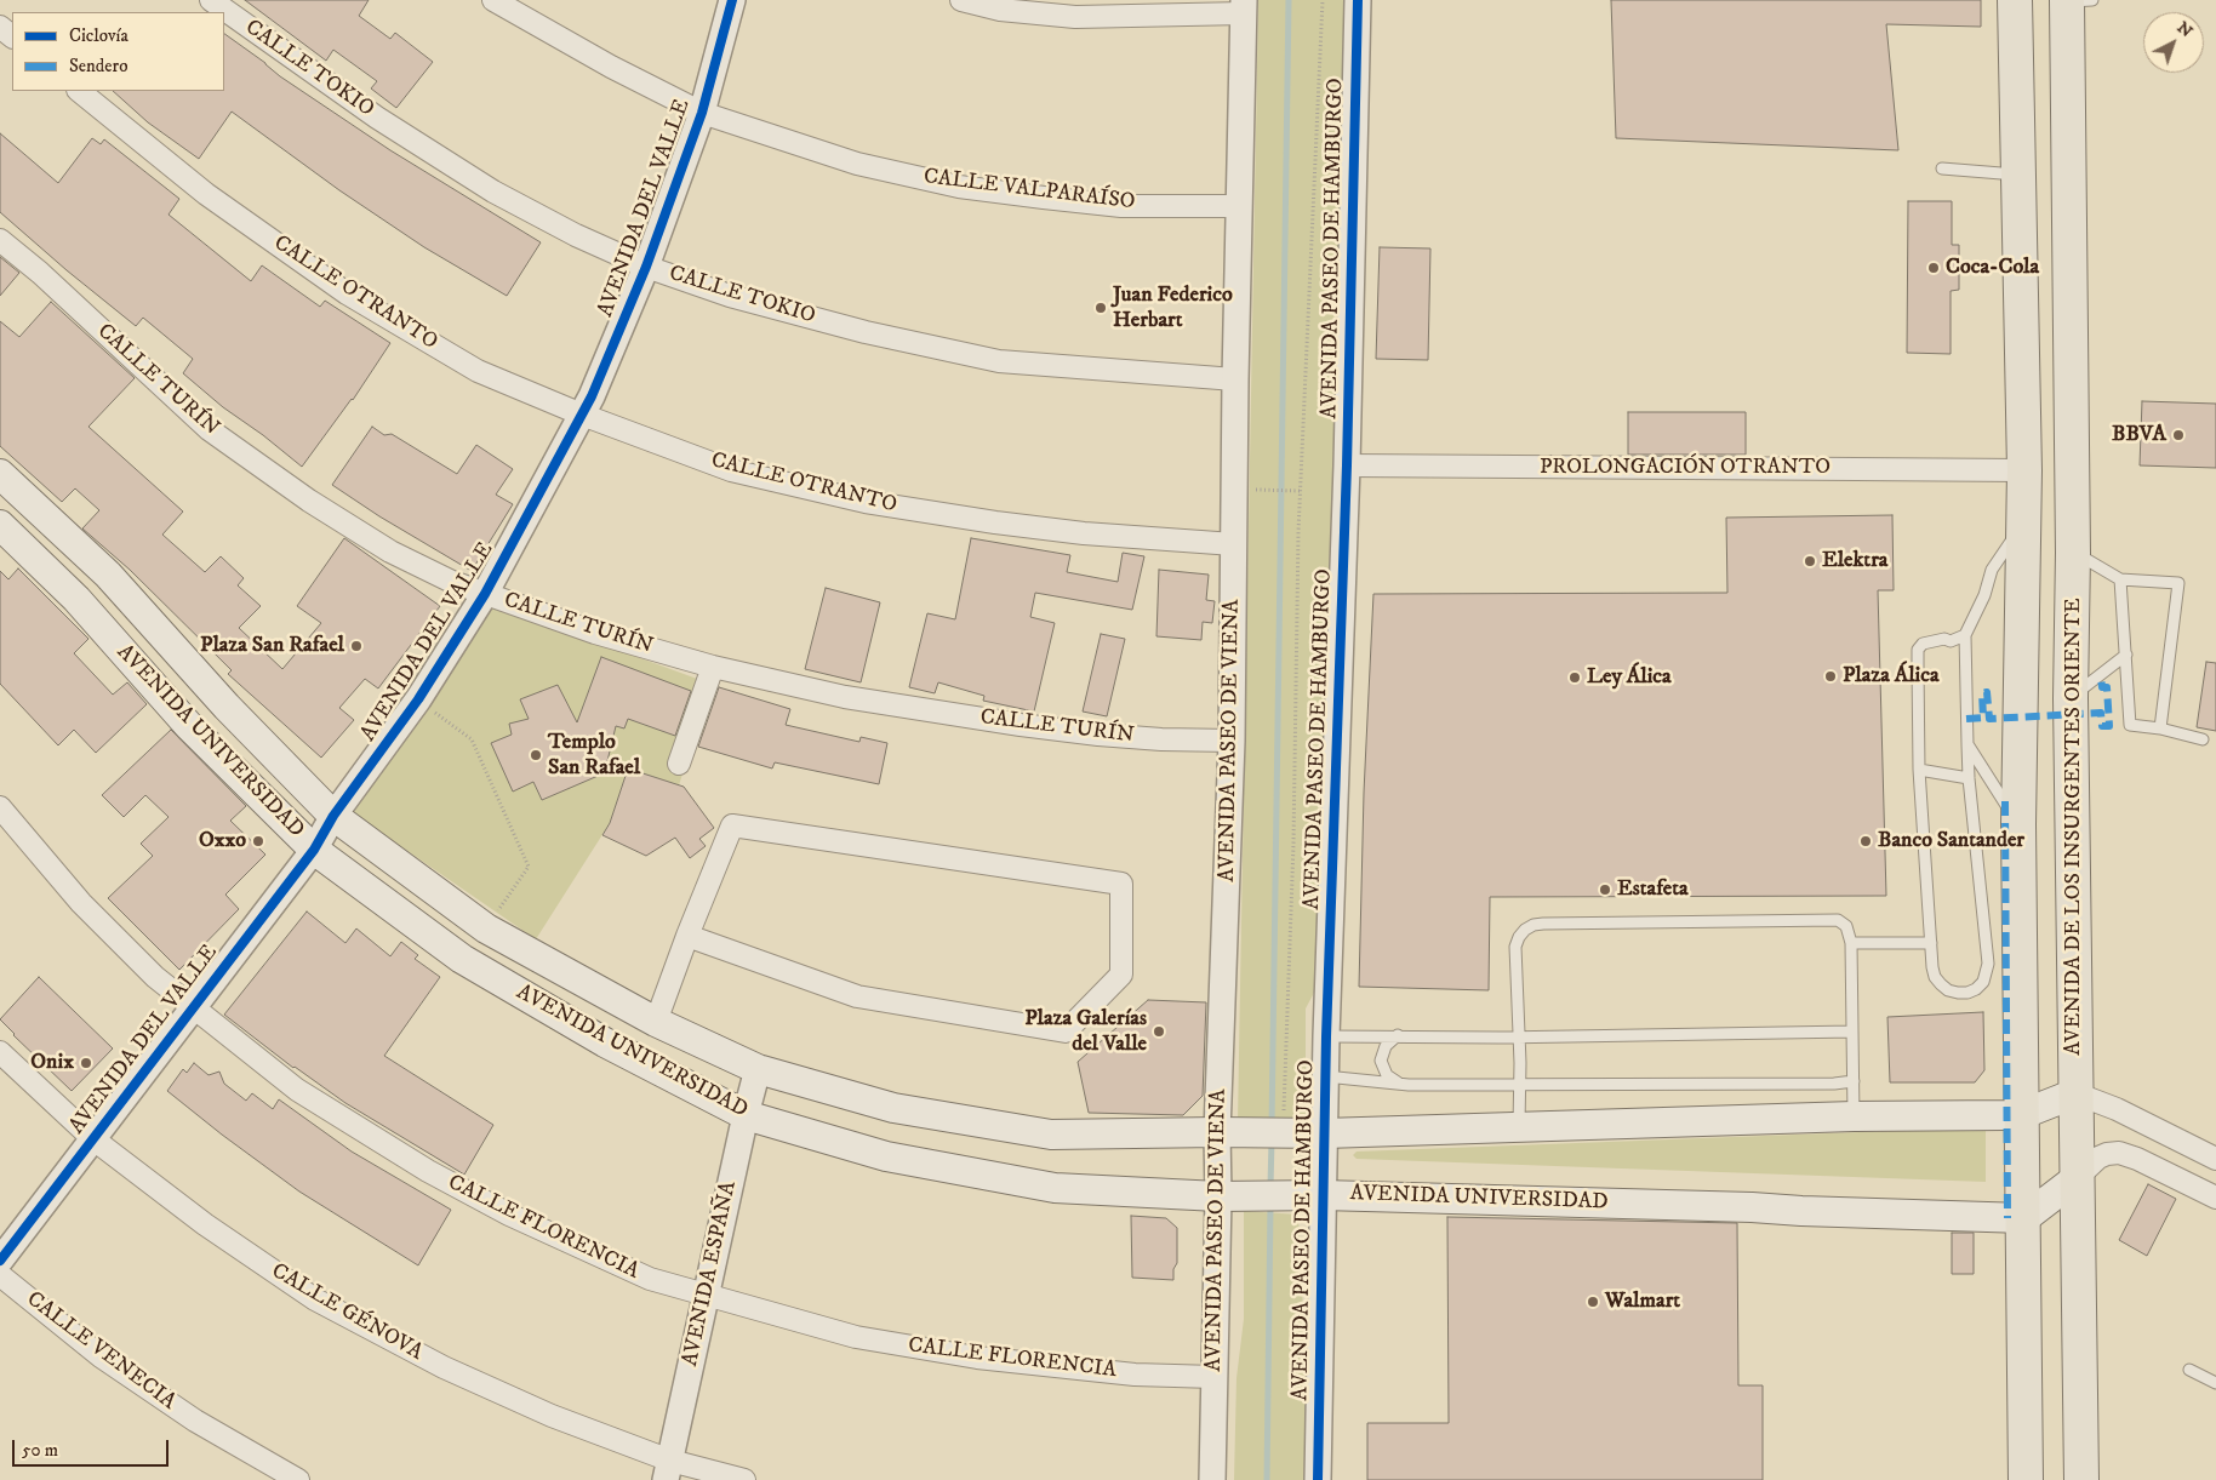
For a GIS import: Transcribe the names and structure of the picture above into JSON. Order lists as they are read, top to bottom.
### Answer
{
  "streets": {
    "highway": ["AVENIDA DE LOS INSURGENTES ORIENTE"],
    "main road": ["AVENIDA UNIVERSIDAD"],
    "street": [
      "CALLE TOKIO",
      "CALLE VALPARAÍSO",
      "AVENIDA DEL VALLE",
      "AVENIDA PASEO DE HAMBURGO",
      "CALLE OTRANTO",
      "CALLE TURÍN",
      "PROLONGACIÓN OTRANTO",
      "AVENIDA PASEO DE VIENA",
      "CALLE FLORENCIA",
      "AVENIDA ESPAÑA",
      "CALLE GÉNOVA",
      "CALLE VENECIA"
    ]
  },
  "crossings": [
    ["CALLE TOKIO", "AVENIDA DEL VALLE"],
    ["CALLE TOKIO", "AVENIDA PASEO DE VIENA"],
    ["CALLE VALPARAÍSO", "AVENIDA DEL VALLE"],
    ["CALLE VALPARAÍSO", "AVENIDA PASEO DE VIENA"],
    ["AVENIDA DEL VALLE", "CALLE OTRANTO"],
    ["AVENIDA DEL VALLE", "CALLE TURÍN"],
    ["AVENIDA DEL VALLE", "AVENIDA UNIVERSIDAD"],
    ["AVENIDA DEL VALLE", "CALLE FLORENCIA"],
    ["AVENIDA DEL VALLE", "CALLE GÉNOVA"],
    ["AVENIDA PASEO DE HAMBURGO", "PROLONGACIÓN OTRANTO"],
    ["AVENIDA PASEO DE HAMBURGO", "AVENIDA UNIVERSIDAD"],
    ["CALLE OTRANTO", "AVENIDA PASEO DE VIENA"],
    ["CALLE TURÍN", "AVENIDA PASEO DE VIENA"],
    ["AVENIDA PASEO DE VIENA", "AVENIDA UNIVERSIDAD"],
    ["AVENIDA PASEO DE VIENA", "CALLE FLORENCIA"],
    ["AVENIDA UNIVERSIDAD", "AVENIDA DE LOS INSURGENTES ORIENTE"],
    ["AVENIDA UNIVERSIDAD", "AVENIDA ESPAÑA"],
    ["CALLE FLORENCIA", "AVENIDA ESPAÑA"],
    ["AVENIDA ESPAÑA", "CALLE GÉNOVA"]
  ],
  "places": [
    "Coca-Cola",
    "Juan Federico Herbart",
    "BBVA",
    "Elektra",
    "Plaza San Rafael",
    "Plaza Álica",
    "Ley Álica",
    "Templo San Rafael",
    "Oxxo",
    "Banco Santander",
    "Estafeta",
    "Plaza Galerías del Valle",
    "Onix",
    "Walmart"
  ],
  "legend": ["Ciclovía", "Sendero"],
  "scale_bar": "50 m",
  "north": "top right"
}
